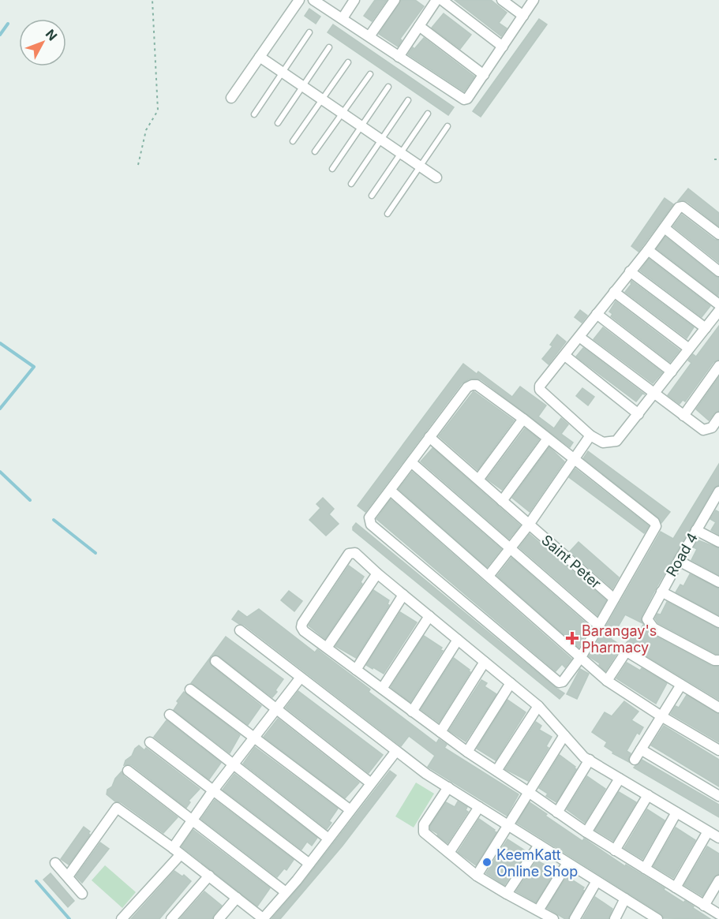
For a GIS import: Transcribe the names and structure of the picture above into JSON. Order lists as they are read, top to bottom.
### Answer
{
  "streets": {
    "street": ["Road 4", "Saint Peter"]
  },
  "places": {
    "health": ["Barangay's Pharmacy"],
    "other": ["KeemKatt Online Shop"]
  },
  "north": "top right"
}
